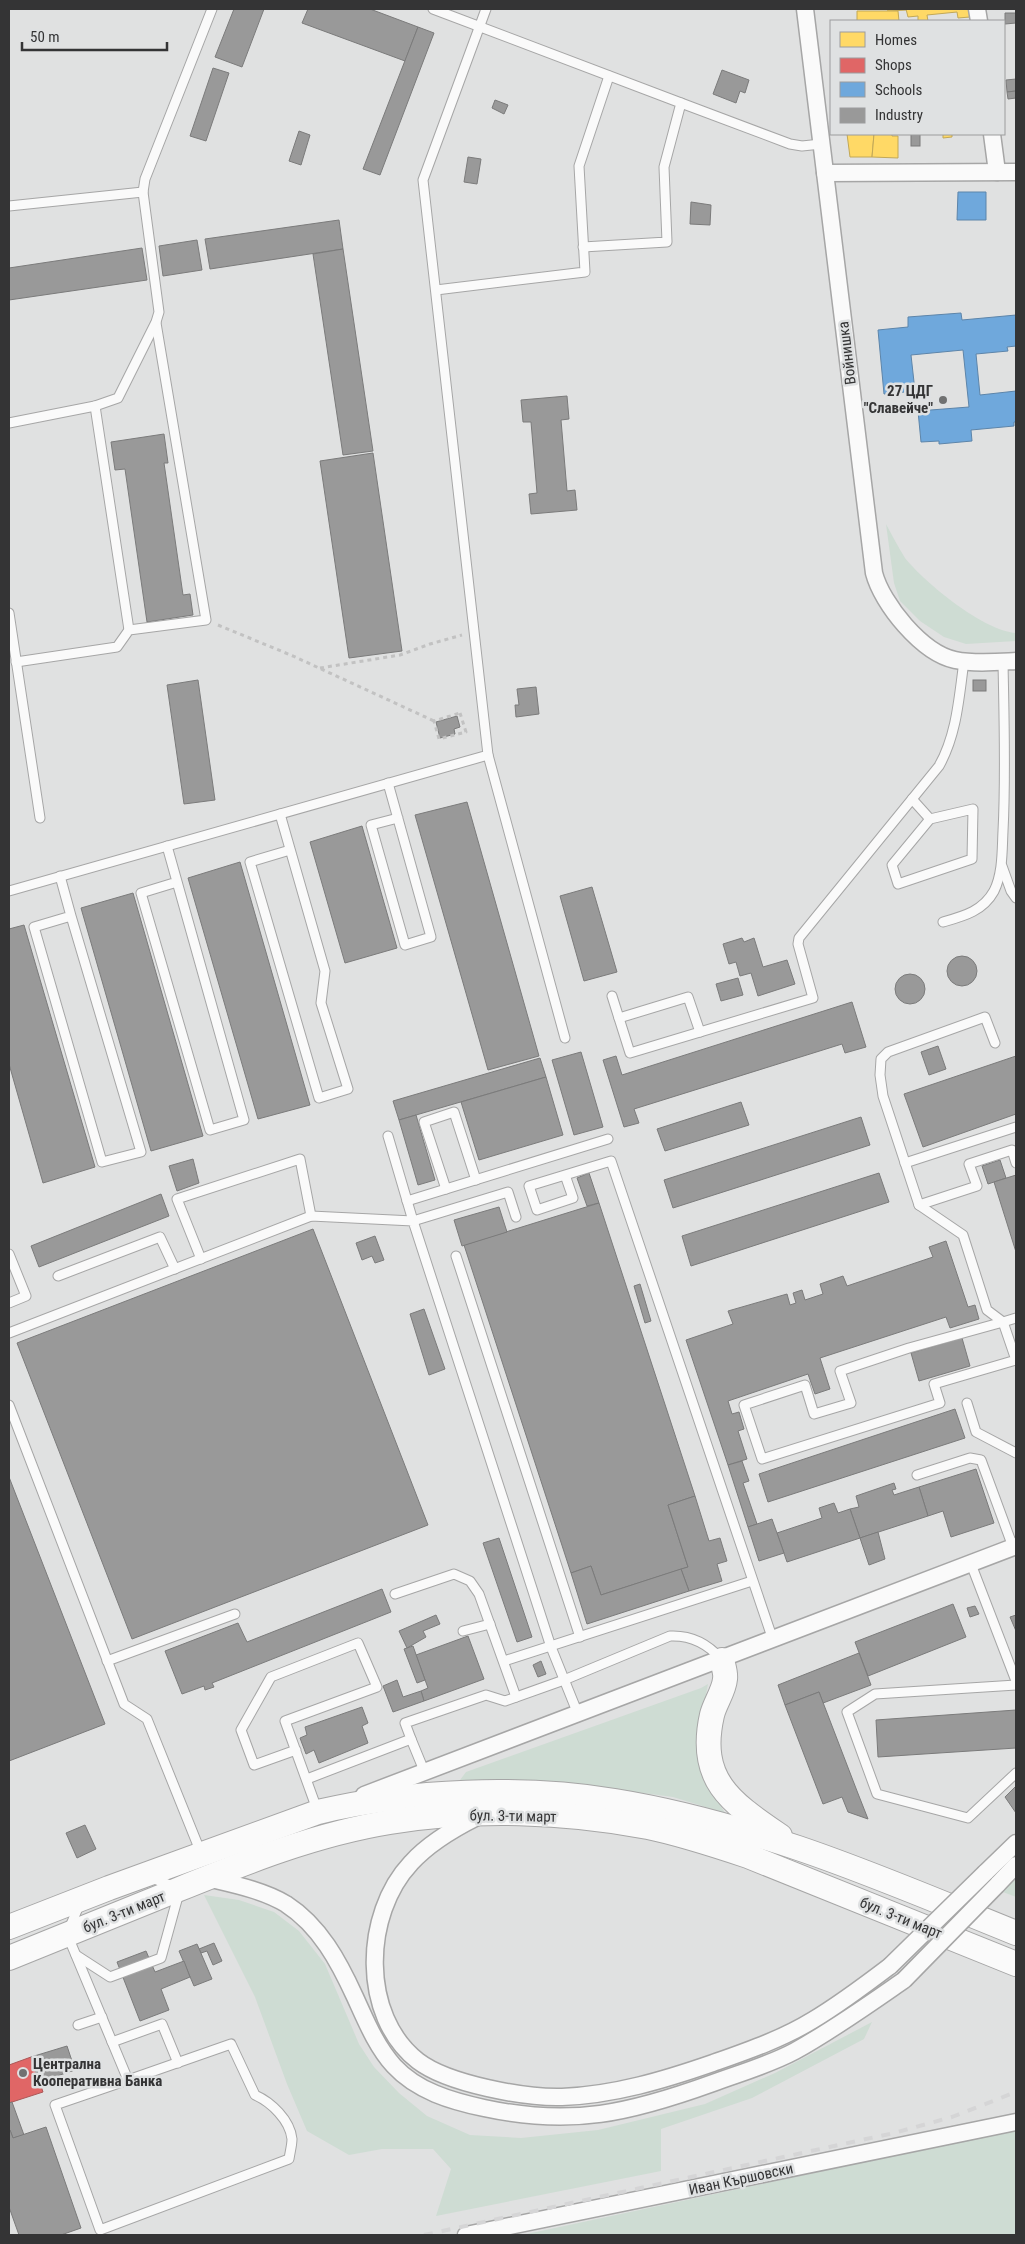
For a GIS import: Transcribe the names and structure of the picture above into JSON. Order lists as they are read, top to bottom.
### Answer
{
  "streets": {
    "main road": ["бул. 3-ти март"],
    "street": ["Войнишка", "Иван Кършовски"]
  },
  "places": ["27 ЦДГ \"Славейче\"", "Централна Кооперативна Банка"],
  "legend": [
    "Homes",
    "Shops",
    "Schools",
    "Industry"
  ],
  "scale_bar": "50 m"
}
